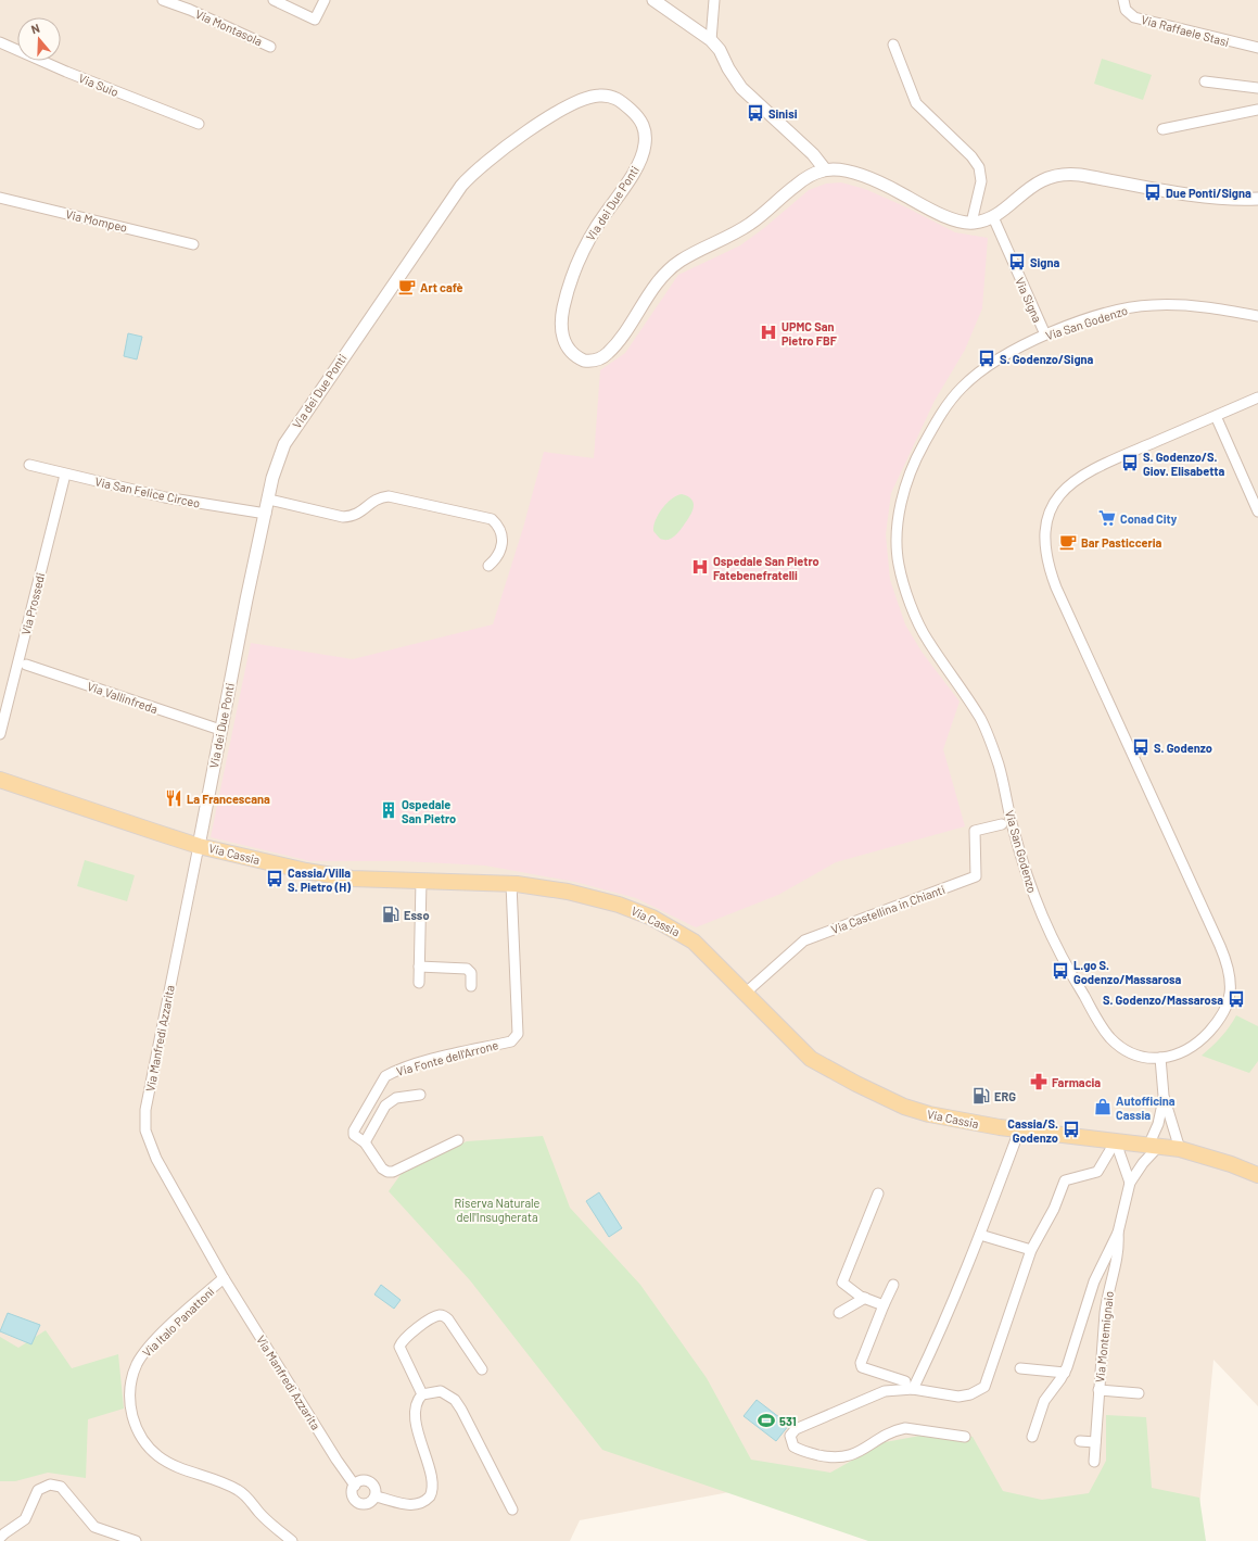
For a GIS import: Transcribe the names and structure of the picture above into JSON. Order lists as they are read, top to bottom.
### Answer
{
  "streets": {
    "main road": ["Via Cassia"],
    "street": [
      "Via Montasola",
      "Via Raffaele Stasi",
      "Via Suio",
      "Via dei Due Ponti",
      "Via Mompeo",
      "Via Signa",
      "Via San Godenzo",
      "Via San Felice Circeo",
      "Via Prossedi",
      "Via Vallinfreda",
      "Via Castellina in Chianti",
      "Via Manfredi Azzarita",
      "Via Fonte dell'Arrone",
      "Via Italo Panattoni",
      "Via Montemignaio"
    ]
  },
  "crossings": [
    ["Via dei Due Ponti", "Via San Felice Circeo"],
    ["Via dei Due Ponti", "Via Vallinfreda"],
    ["Via dei Due Ponti", "Via Cassia"],
    ["Via dei Due Ponti", "Via Manfredi Azzarita"],
    ["Via Signa", "Via San Godenzo"],
    ["Via San Felice Circeo", "Via Prossedi"],
    ["Via Cassia", "Via Castellina in Chianti"],
    ["Via Cassia", "Via Manfredi Azzarita"],
    ["Via Cassia", "Via Fonte dell'Arrone"],
    ["Via Cassia", "Via Montemignaio"],
    ["Via Manfredi Azzarita", "Via Italo Panattoni"]
  ],
  "parks": ["Riserva Naturale dell'Insugherata"],
  "places": {
    "bus stop": [
      "Sinisi",
      "Due Ponti/Signa",
      "Signa",
      "S. Godenzo/Signa",
      "S. Godenzo/S. Giov. Elisabetta",
      "S. Godenzo",
      "Cassia/Villa S. Pietro (H)",
      "L.go S. Godenzo/Massarosa",
      "S. Godenzo/Massarosa",
      "Cassia/S. Godenzo"
    ],
    "cafe": ["Art cafè", "Bar Pasticceria"],
    "hospital": ["UPMC San Pietro FBF", "Ospedale San Pietro Fatebenefratelli"],
    "supermarket": ["Conad City"],
    "restaurant": ["La Francescana"],
    "building": ["Ospedale San Pietro"],
    "fuel station": ["Esso", "ERG"],
    "pharmacy": ["Farmacia"],
    "shop": ["Autofficina Cassia"],
    "sports": ["531"]
  },
  "north": "top"
}
